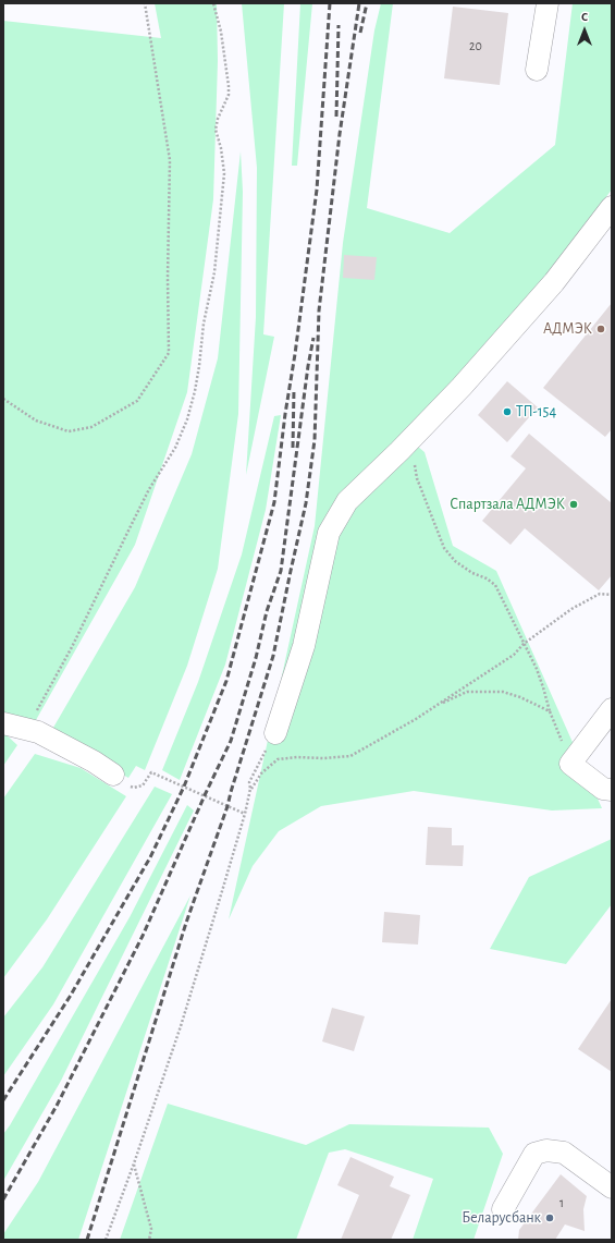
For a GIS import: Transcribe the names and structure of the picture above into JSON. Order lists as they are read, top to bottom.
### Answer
{
  "places": [
    "АДМЭК",
    "ТП-154",
    "Спартзала АДМЭК",
    "Беларусбанк"
  ],
  "house_numbers": ["20", "1"],
  "north": "top"
}
